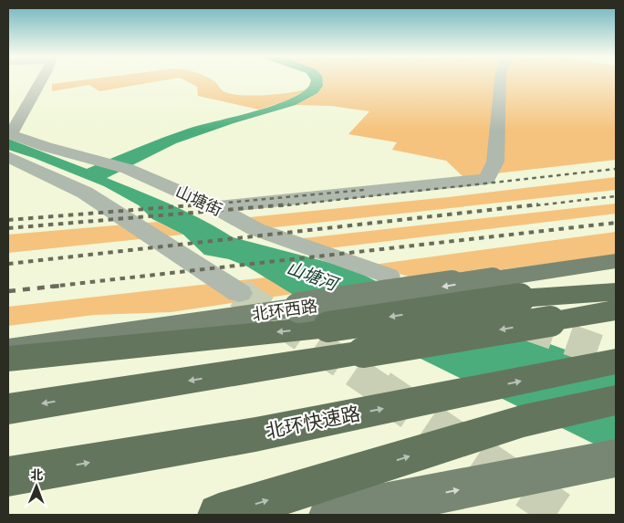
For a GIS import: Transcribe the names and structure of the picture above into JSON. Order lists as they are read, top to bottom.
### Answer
{
  "streets": {
    "highway": ["北环快速路"],
    "main road": ["北环西路"],
    "street": ["山塘街"]
  },
  "water": ["山塘河"],
  "north": "top"
}
